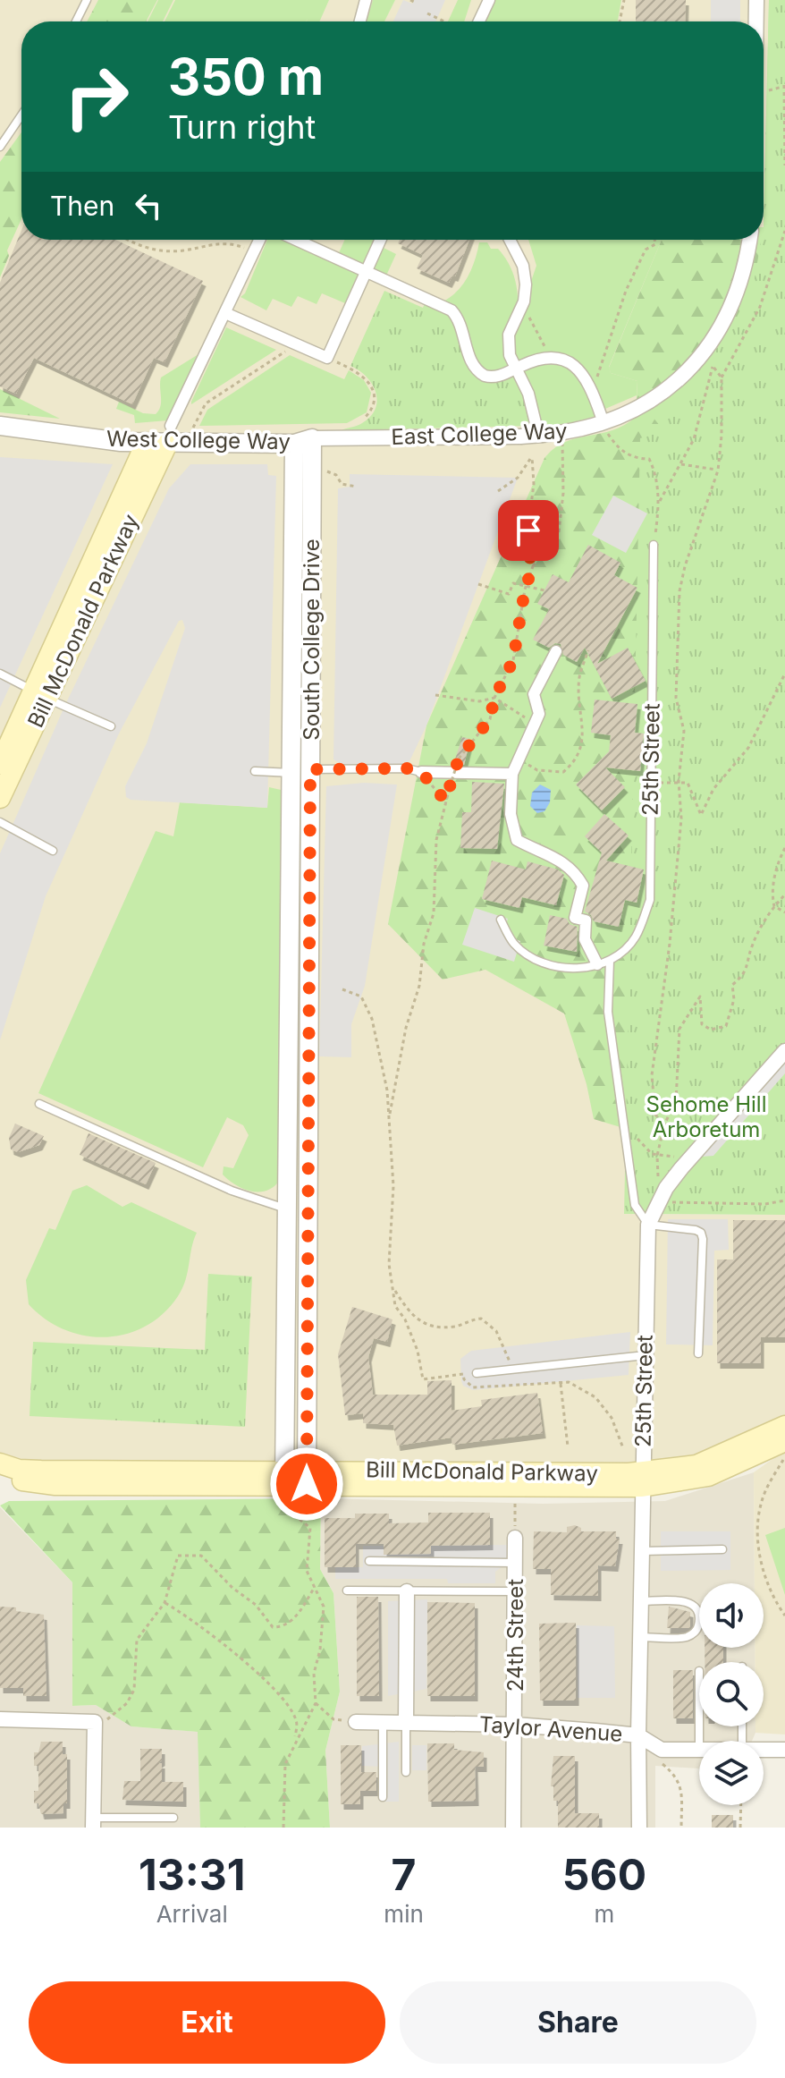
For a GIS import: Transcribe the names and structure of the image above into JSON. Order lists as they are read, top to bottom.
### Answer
{
  "streets": {
    "main road": ["Bill McDonald Parkway"],
    "street": [
      "East College Way",
      "West College Way",
      "South College Drive",
      "25th Street",
      "24th Street",
      "Taylor Avenue"
    ]
  },
  "crossings": [
    ["East College Way", "West College Way"],
    ["East College Way", "South College Drive"],
    ["West College Way", "Bill McDonald Parkway"],
    ["West College Way", "South College Drive"],
    ["Bill McDonald Parkway", "South College Drive"],
    ["Bill McDonald Parkway", "25th Street"],
    ["25th Street", "Taylor Avenue"],
    ["24th Street", "Taylor Avenue"]
  ],
  "parks": ["Sehome Hill Arboretum"],
  "page": {
    "turn": ["350 m", "Turn right"],
    "then": "Then",
    "eta": [
      "13:31",
      "Arrival",
      "7",
      "min",
      "560",
      "m"
    ],
    "buttons": ["Exit", "Share"]
  }
}
